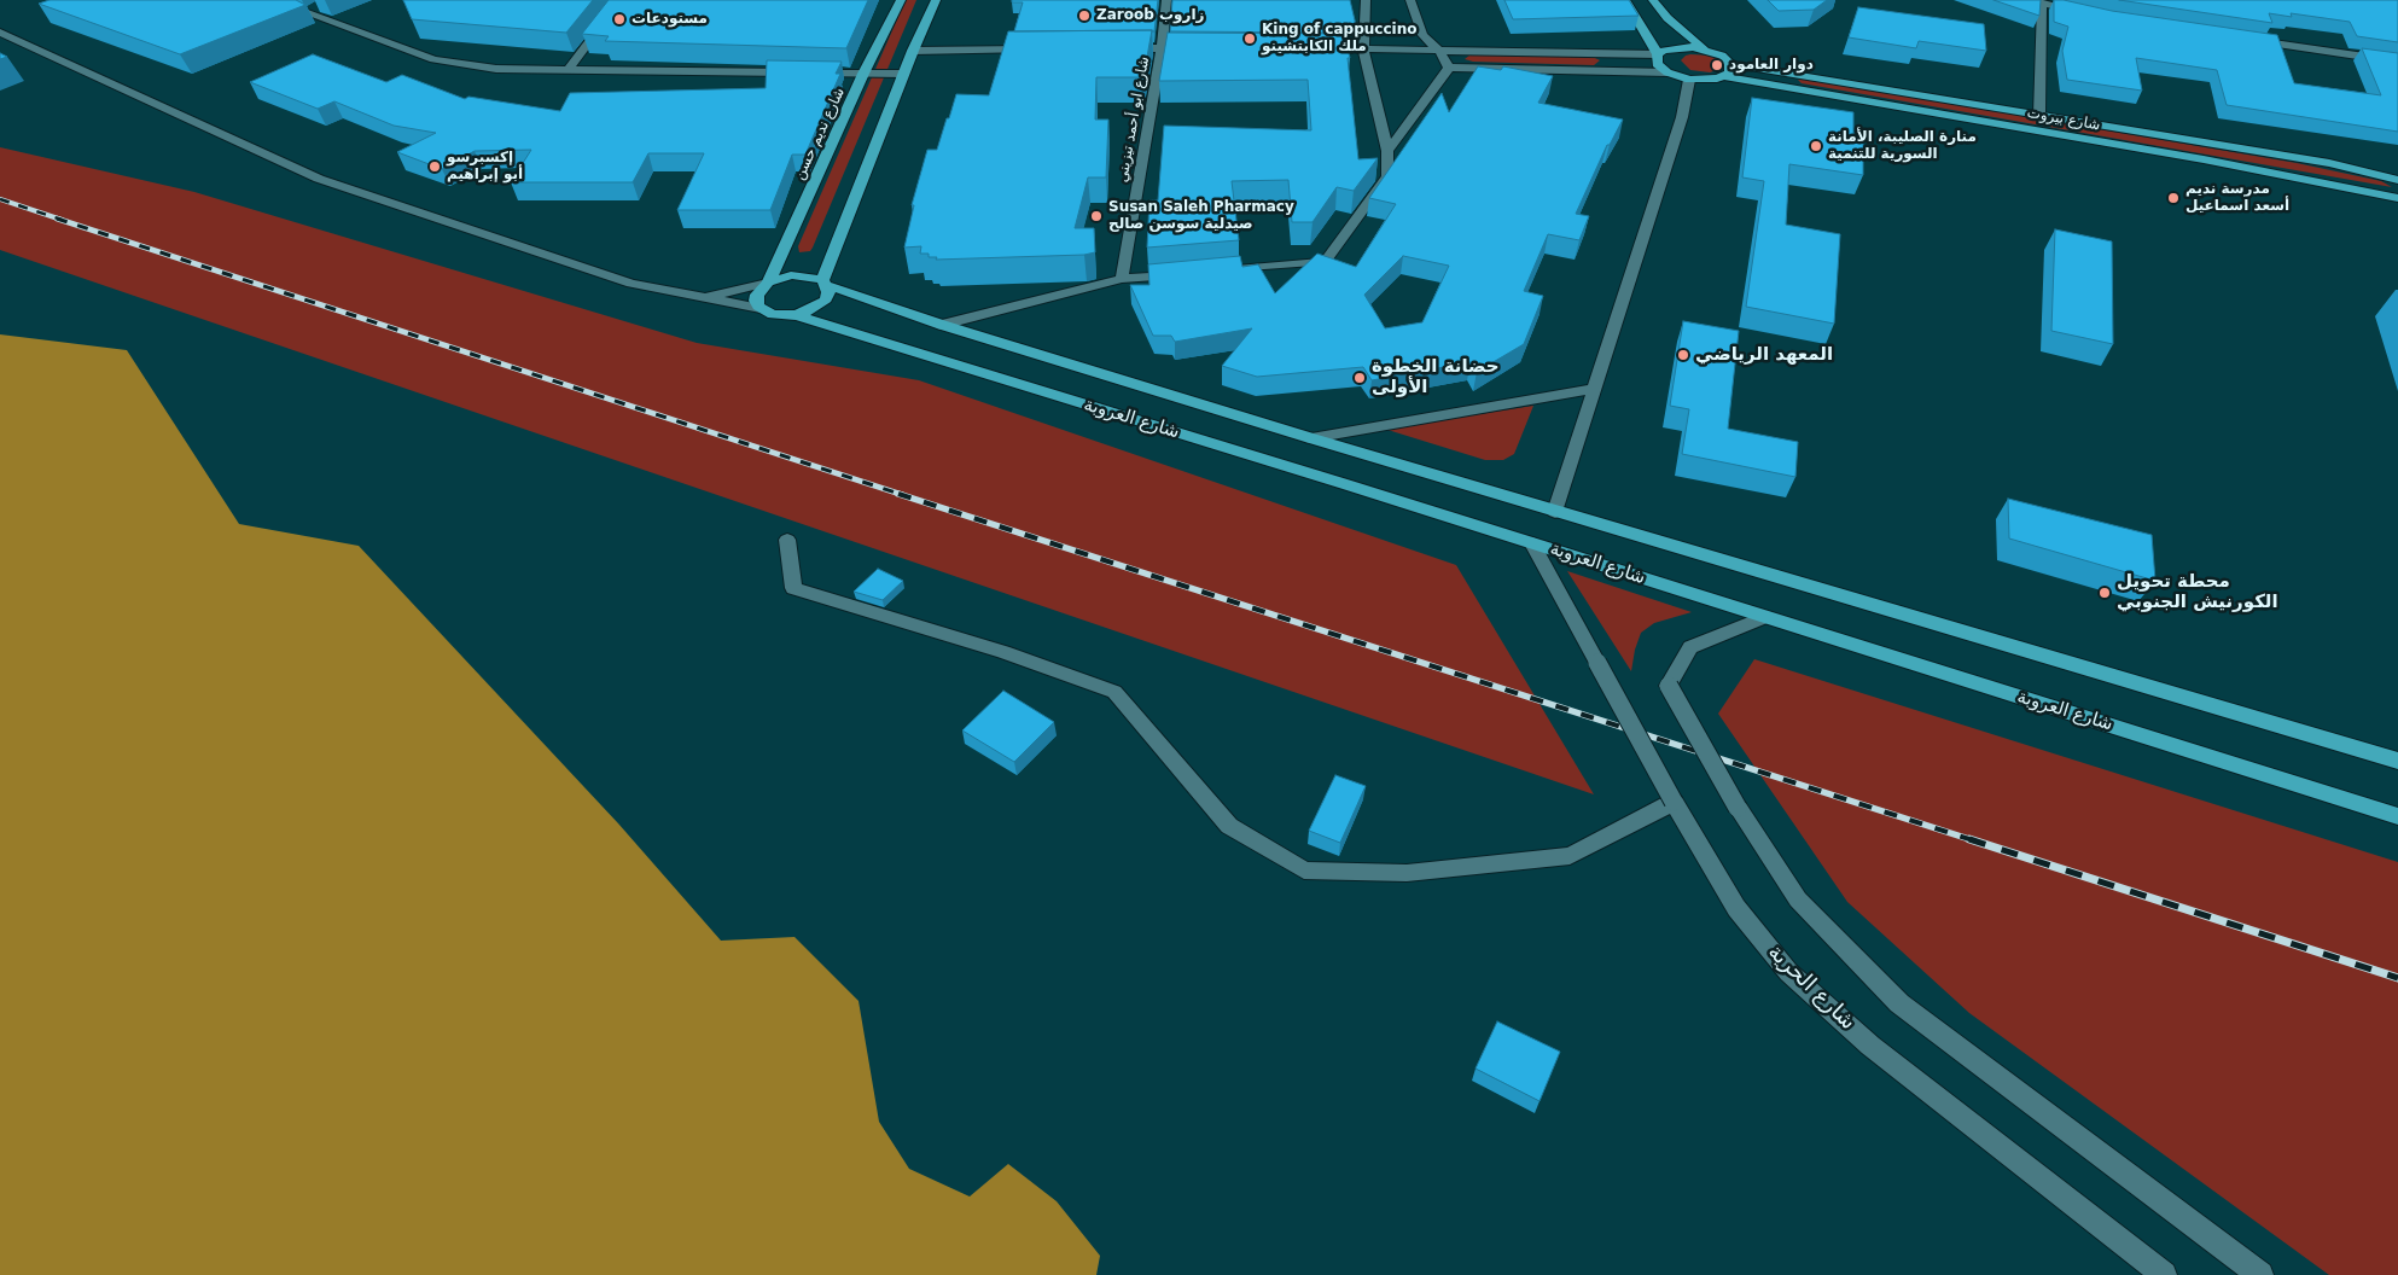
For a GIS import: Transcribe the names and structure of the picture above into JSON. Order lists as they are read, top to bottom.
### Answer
{
  "streets": {
    "main road": ["شارع بيروت", "شارع نديم حسن", "شارع العروبة"],
    "street": ["شارع ابو أحمد تيزيني", "شارع الحرية"]
  },
  "crossings": [
    ["شارع نديم حسن", "شارع العروبة"],
    ["شارع العروبة", "شارع الحرية"]
  ],
  "places": [
    "Zaroob زاروب",
    "مستودعات",
    "King of cappuccino ملك الكابتشينو",
    "دوار العامود",
    "منارة الصليبة، الأمانة السورية للتنمية",
    "إكسبرسو أبو إبراهيم",
    "مدرسة نديم أسعد اسماعيل",
    "Susan Saleh Pharmacy صيدلية سوسن صالح",
    "المعهد الرياضي",
    "حضانة الخطوة الأولى",
    "محطة تحويل الكورنيش الجنوبي"
  ]
}
